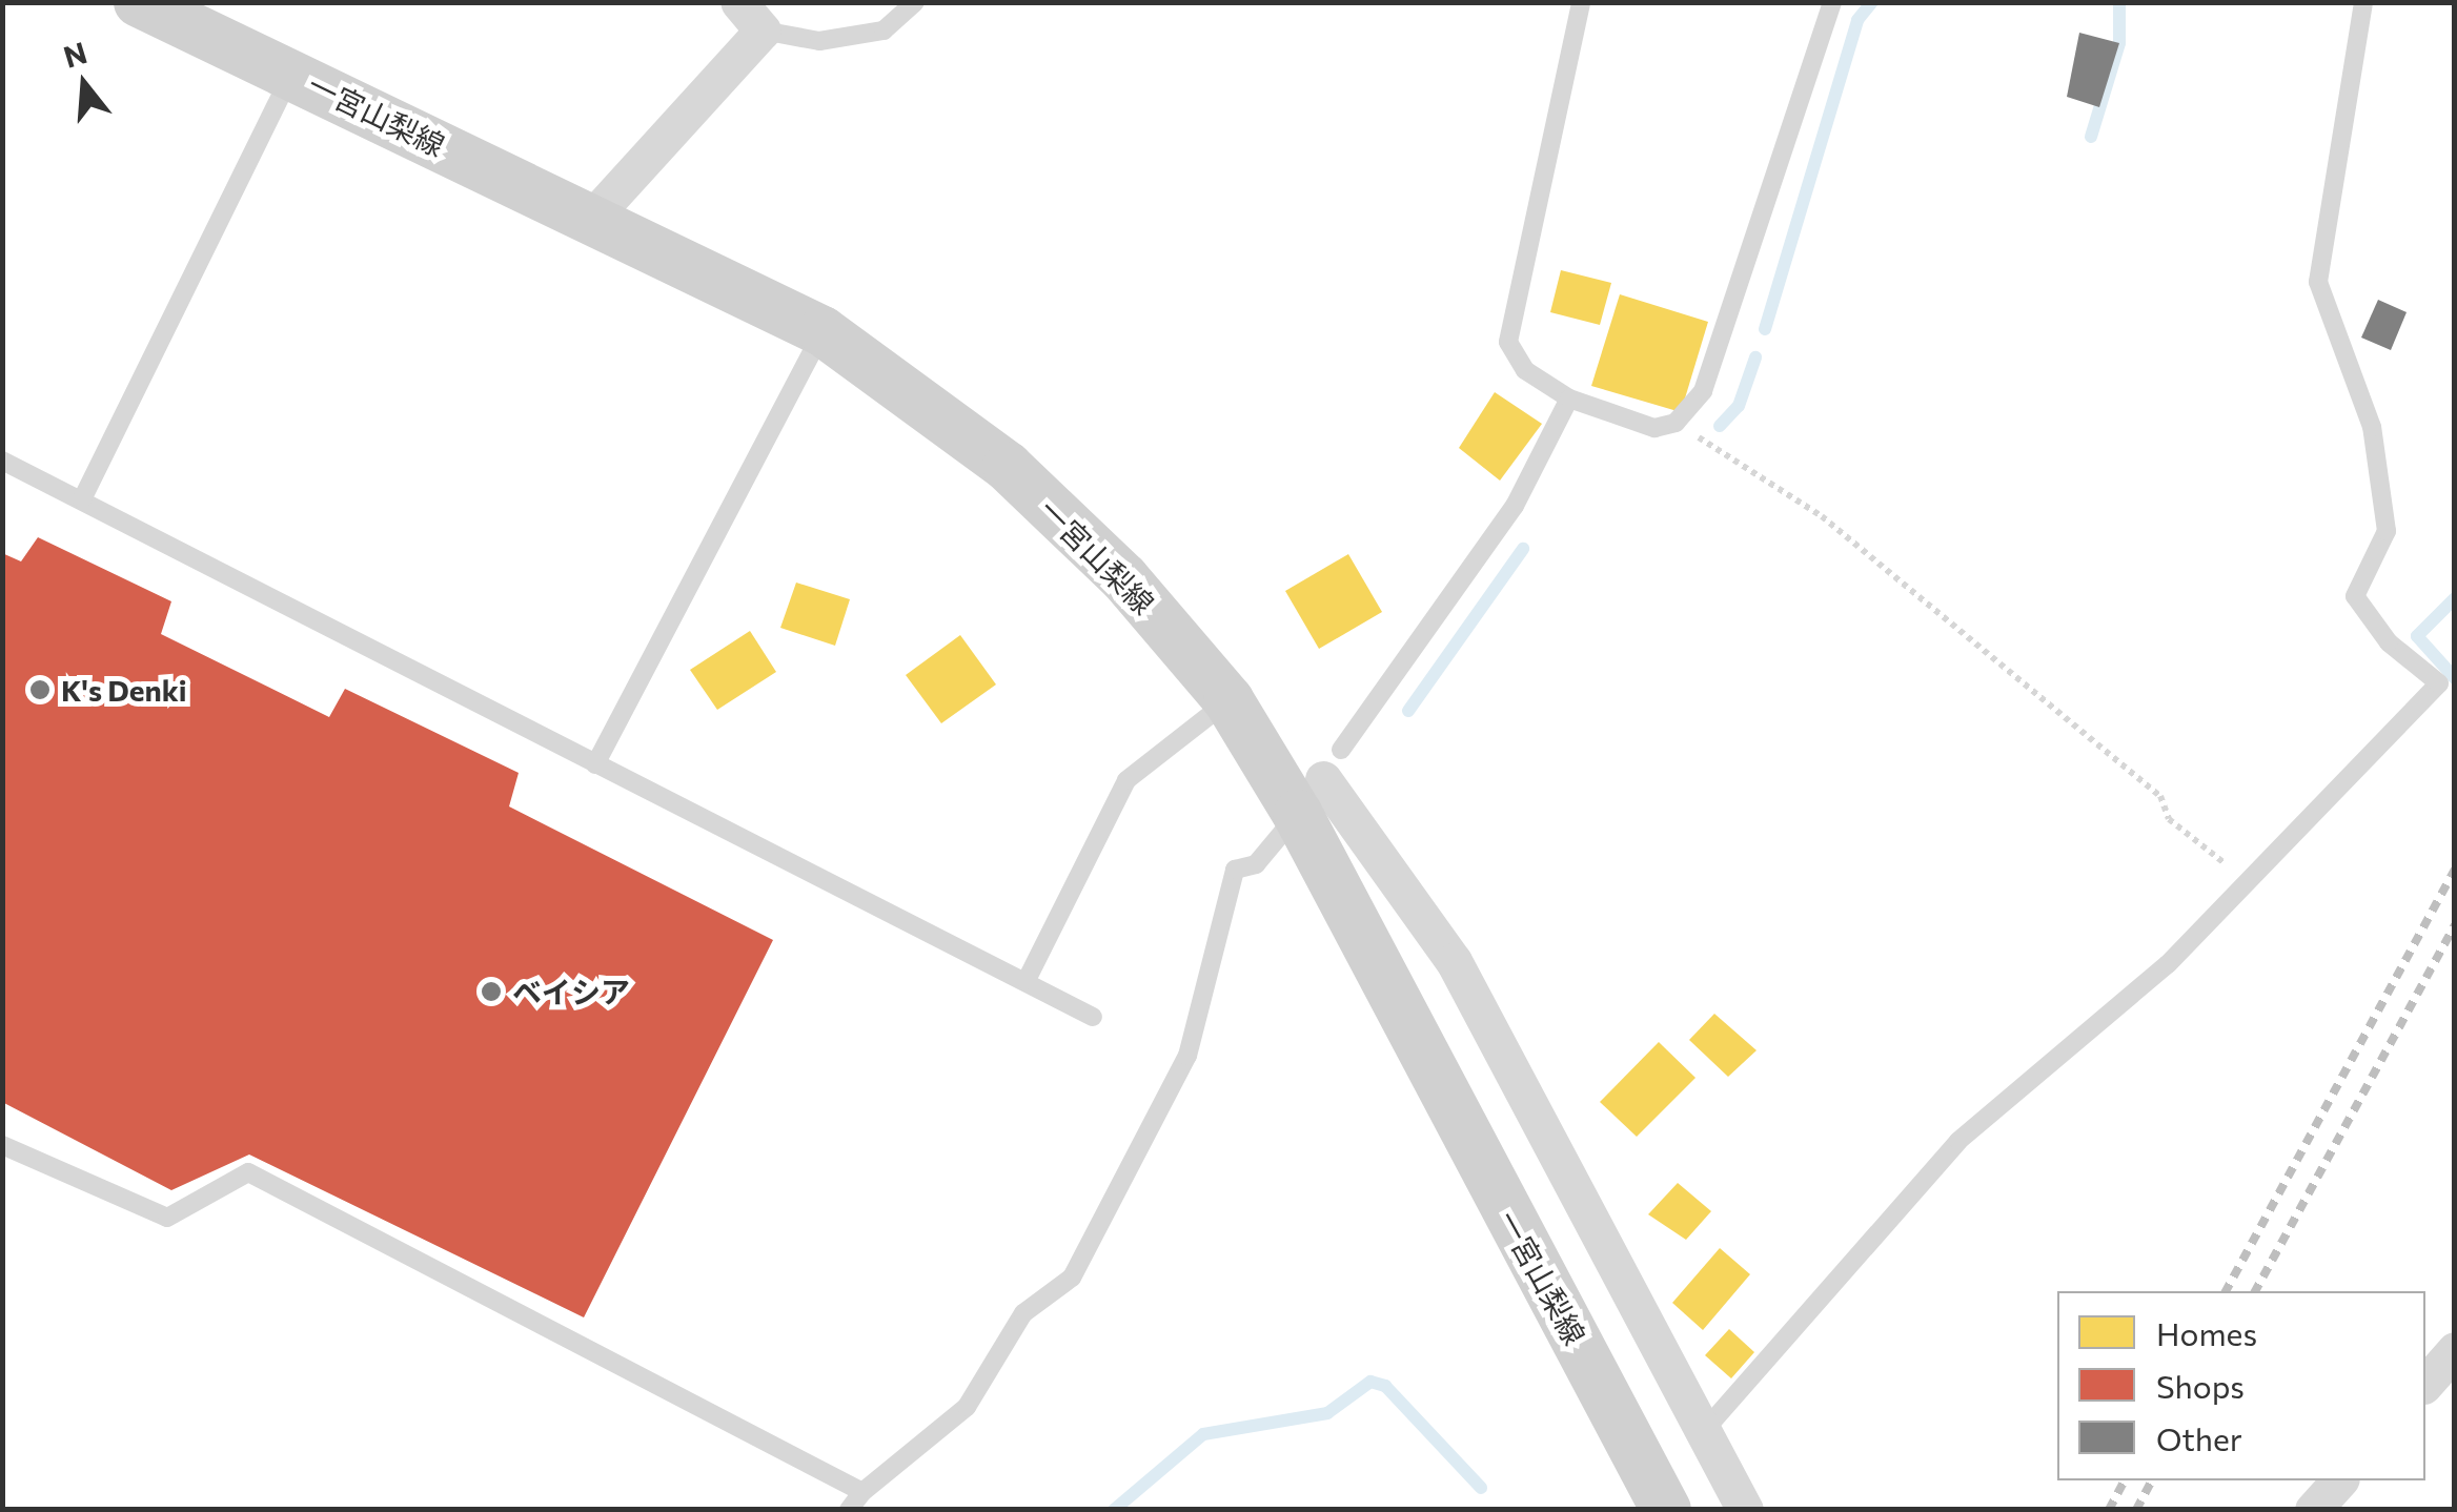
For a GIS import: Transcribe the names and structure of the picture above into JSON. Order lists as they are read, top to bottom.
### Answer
{
  "streets": {
    "main road": ["一宮山梨線"]
  },
  "places": ["K's Denki", "ベイシア"],
  "legend": ["Homes", "Shops", "Other"],
  "north": "top"
}
